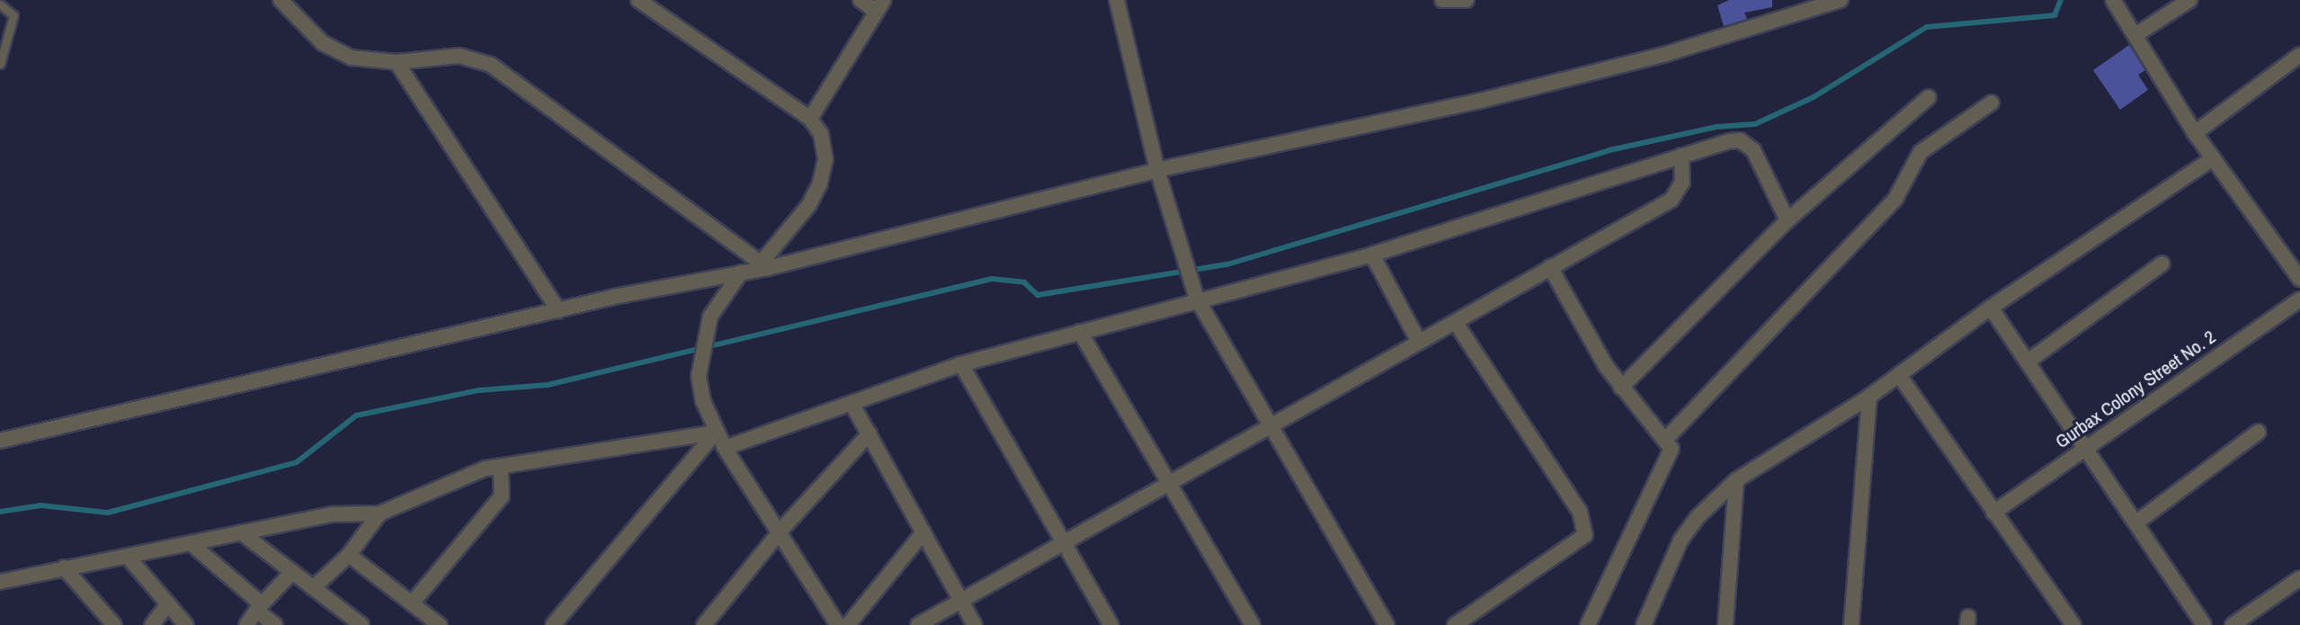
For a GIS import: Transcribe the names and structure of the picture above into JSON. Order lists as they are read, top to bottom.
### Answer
{
  "streets": {
    "street": ["Gurbax Colony Street No. 2"]
  }
}
